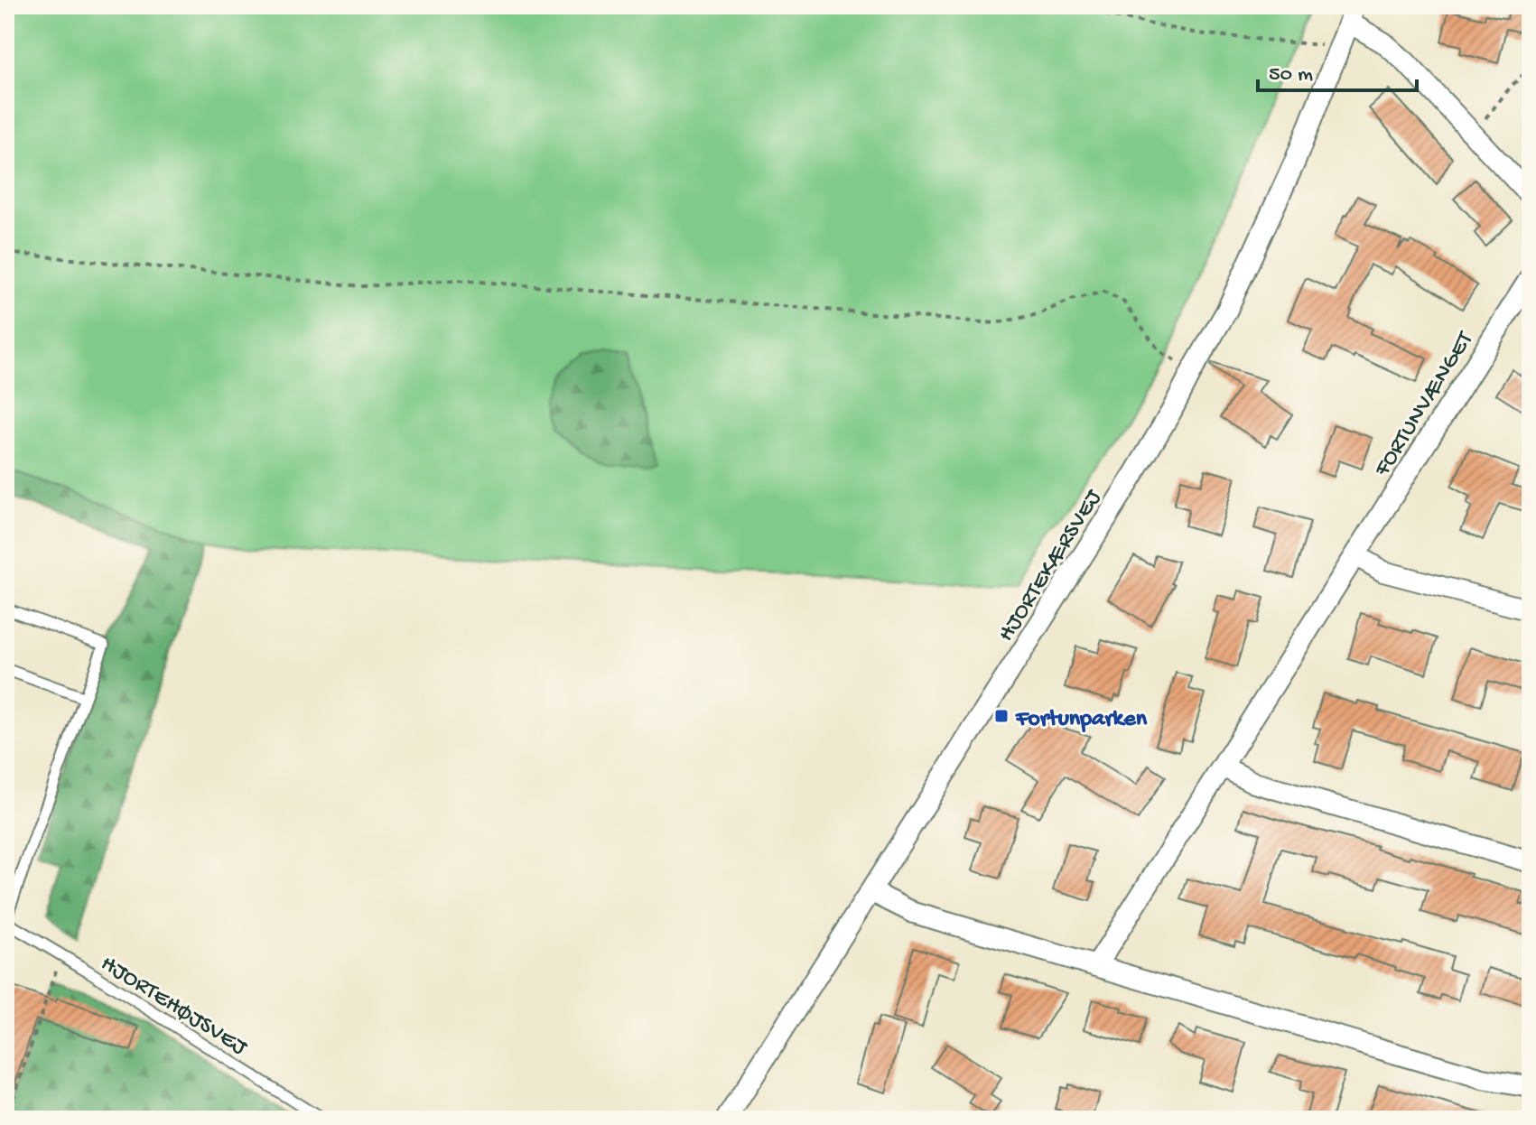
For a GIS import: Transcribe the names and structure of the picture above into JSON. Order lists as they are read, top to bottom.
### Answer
{
  "streets": {
    "street": ["FORTUNVÆNGET", "HJORTEKÆRSVEJ"],
    "lane": ["HJORTEHØJSVEJ"]
  },
  "places": {
    "transit": ["Fortunparken"]
  },
  "scale_bar": "50 m"
}
